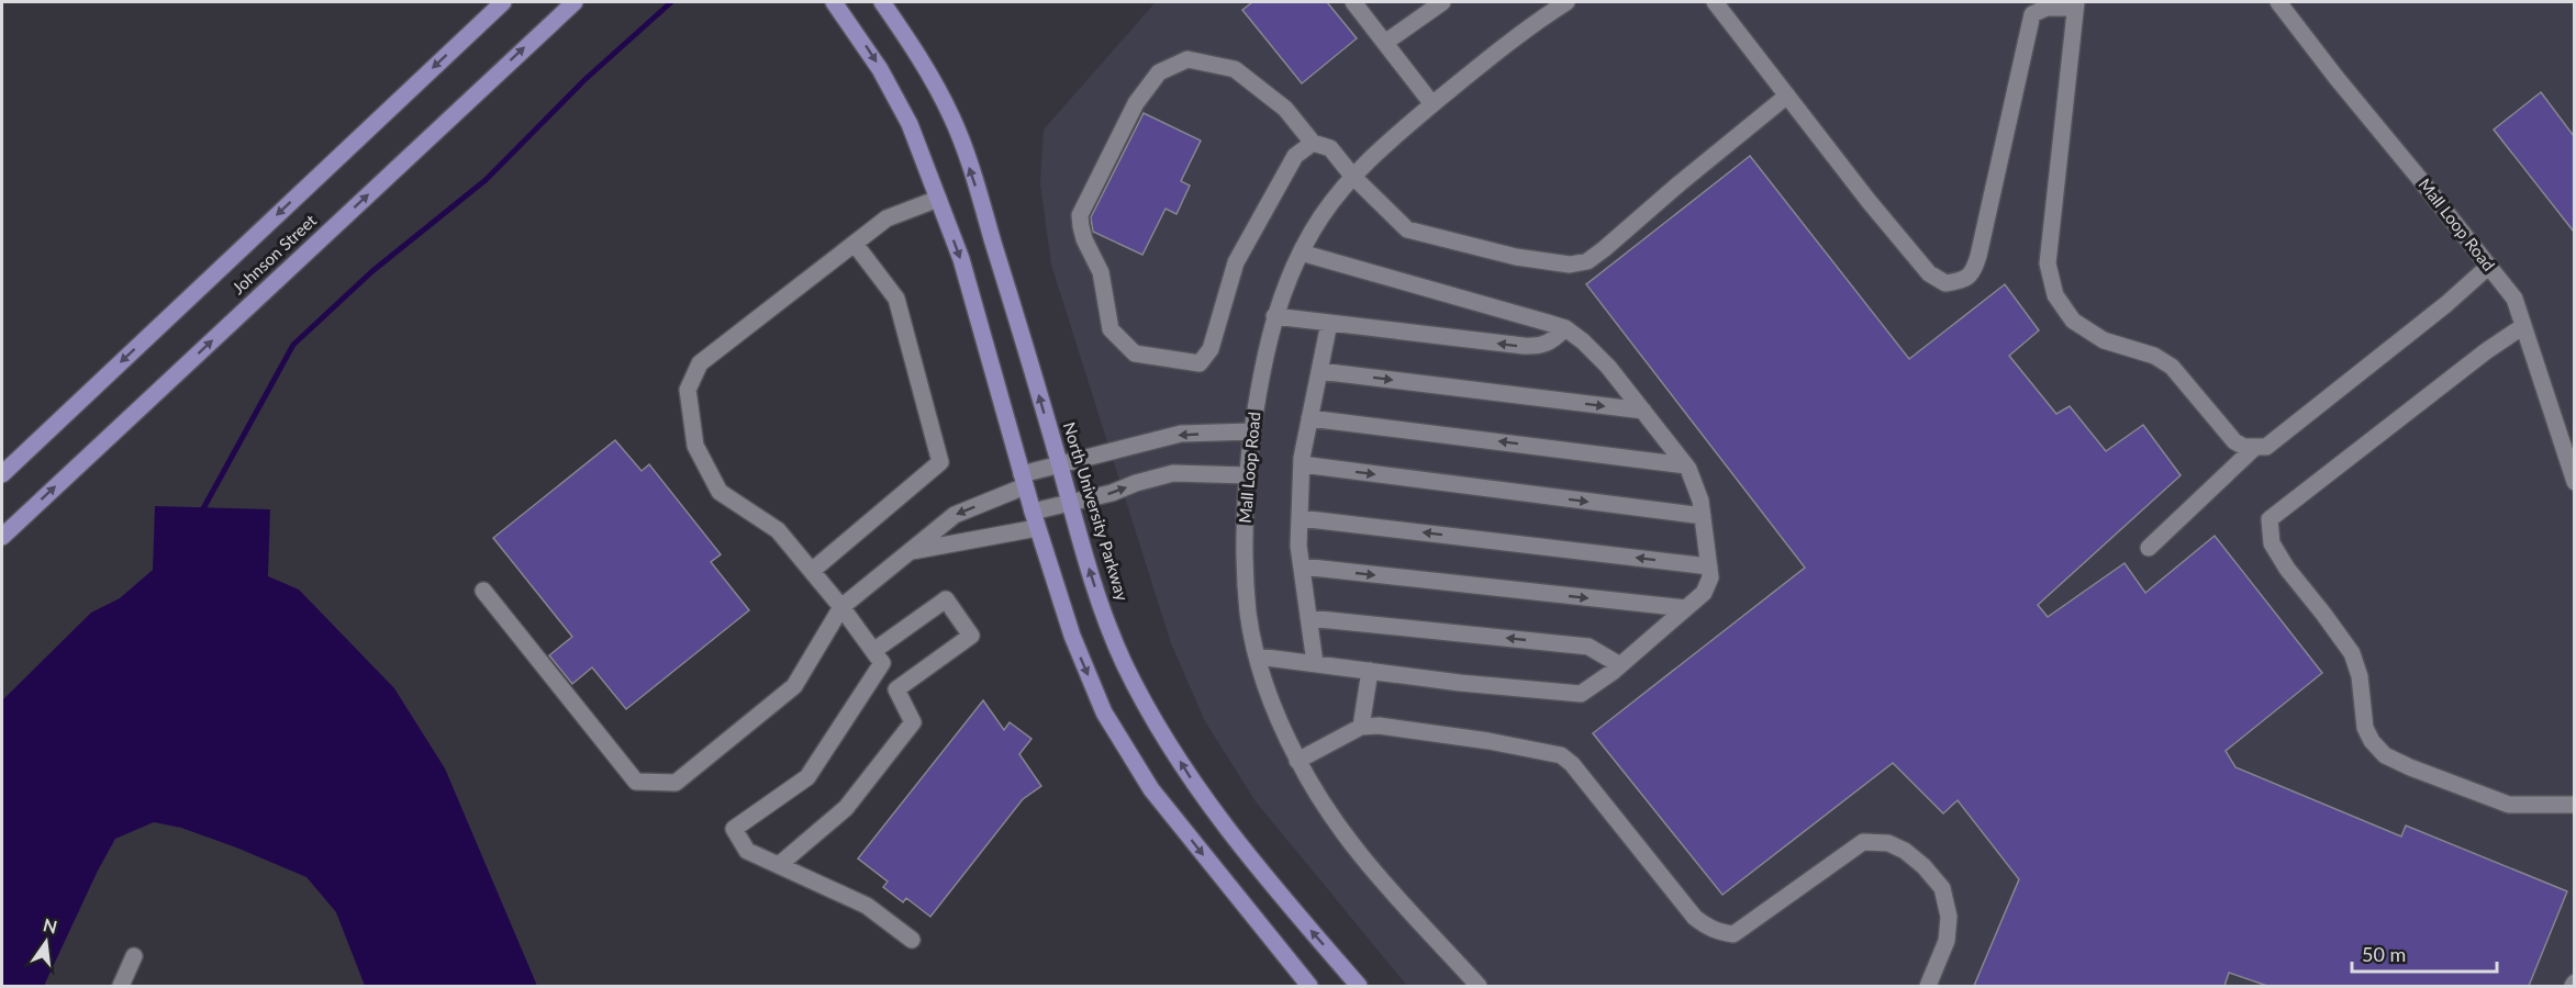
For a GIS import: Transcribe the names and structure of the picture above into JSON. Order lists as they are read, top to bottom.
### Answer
{
  "streets": {
    "main road": ["Johnson Street", "North University Parkway"],
    "street": ["Mall Loop Road"]
  },
  "scale_bar": "50 m",
  "north": "top"
}
